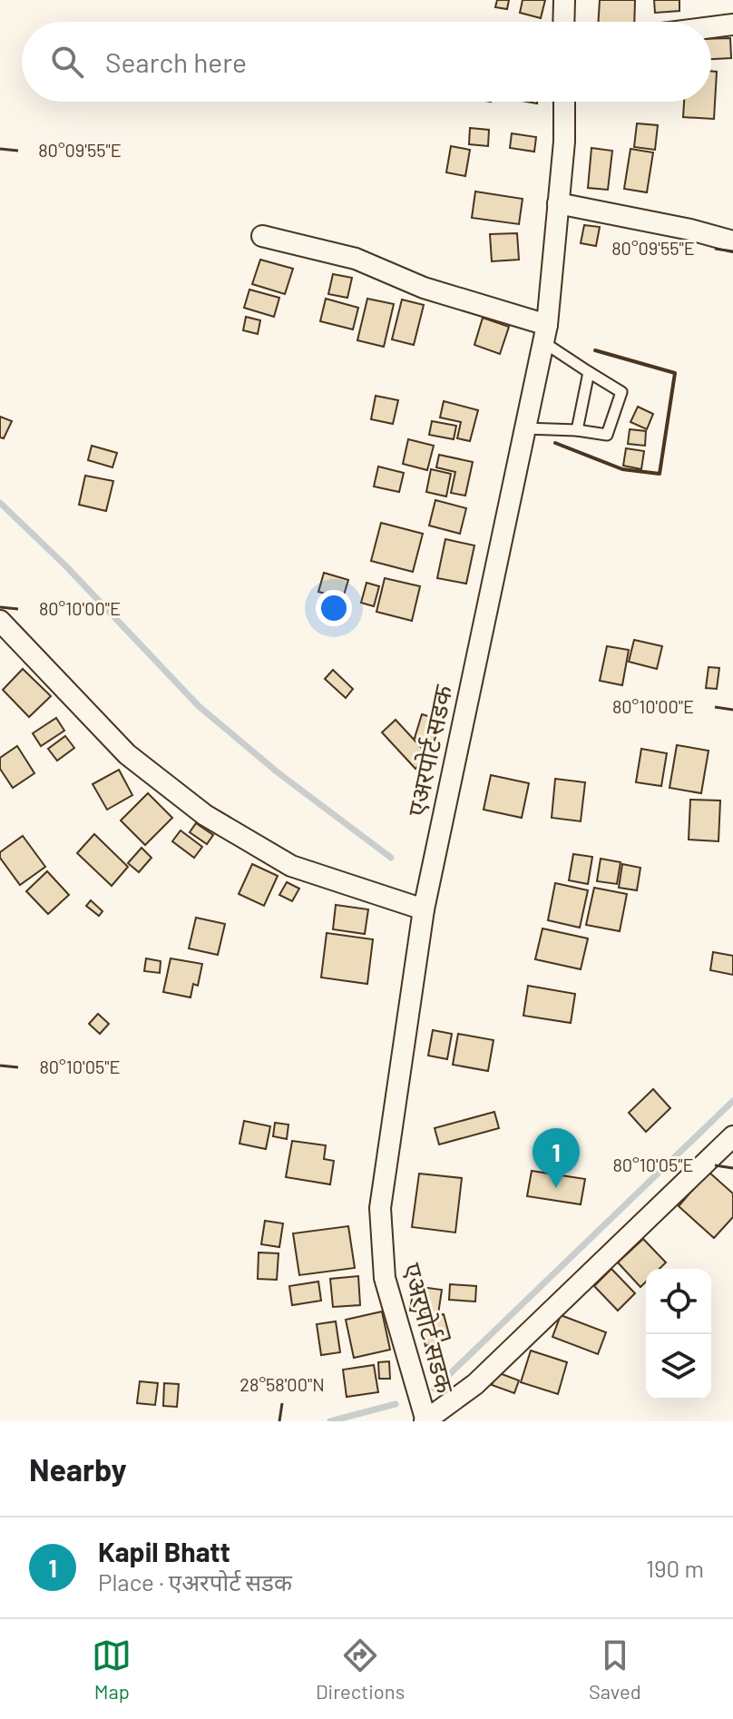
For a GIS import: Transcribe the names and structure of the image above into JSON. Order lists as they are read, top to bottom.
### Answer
{
  "streets": {
    "street": ["एअरपोर्ट सडक"]
  },
  "page": {
    "search": "Search here",
    "pins": "1",
    "heading": "Nearby",
    "list": [
      {
        "mark": "1",
        "name": "Kapil Bhatt",
        "note": "Place · एअरपोर्ट सडक",
        "value": "190 m"
      }
    ],
    "nav": ["Map", "Directions", "Saved"]
  },
  "coordinates": [
    "80°09'55\"E",
    "80°10'00\"E",
    "80°10'05\"E",
    "28°58'00\"N"
  ]
}
